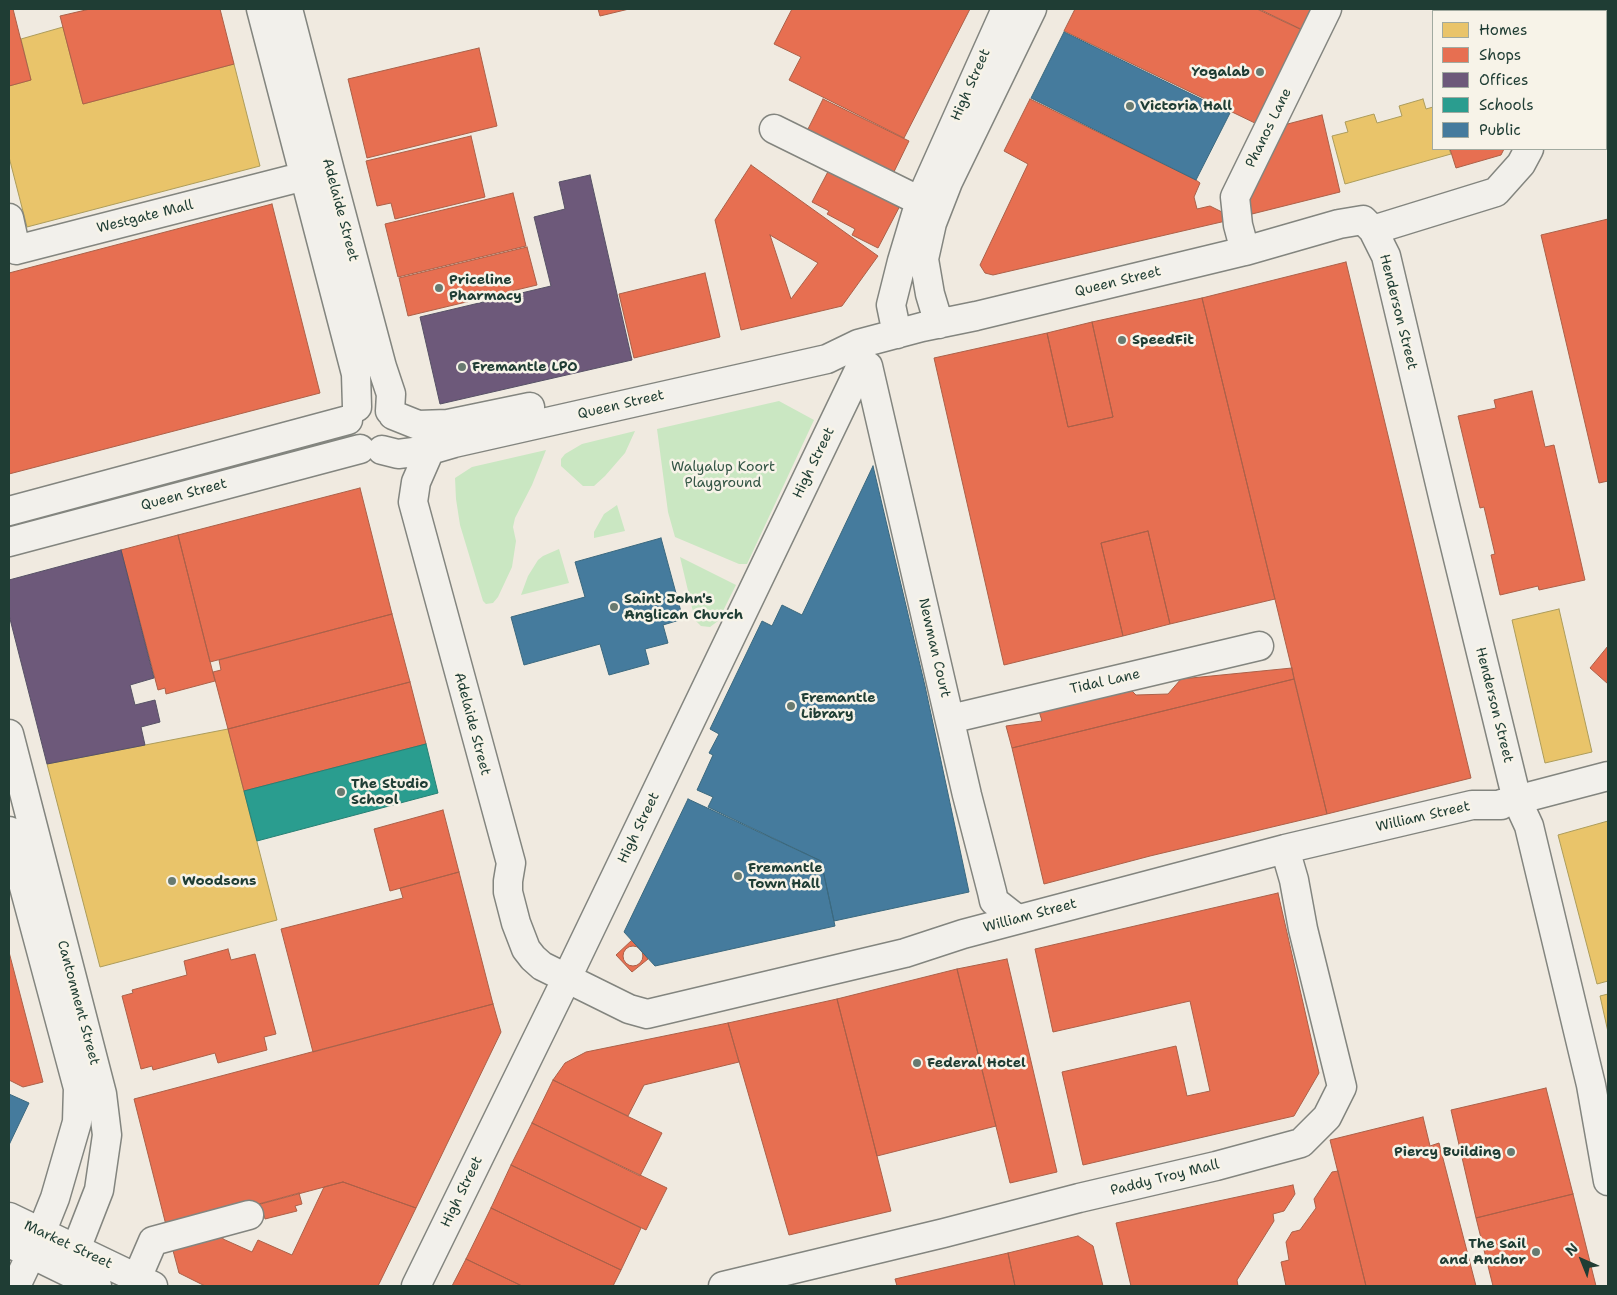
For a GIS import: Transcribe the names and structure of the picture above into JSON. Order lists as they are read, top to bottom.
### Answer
{
  "streets": {
    "street": [
      "High Street",
      "Phanos Lane",
      "Adelaide Street",
      "Westgate Mall",
      "Queen Street",
      "Henderson Street",
      "Newman Court",
      "Tidal Lane",
      "William Street",
      "Cantonment Street",
      "Paddy Troy Mall",
      "Market Street"
    ]
  },
  "crossings": [
    ["High Street", "Adelaide Street"],
    ["High Street", "Queen Street"],
    ["High Street", "Newman Court"],
    ["High Street", "William Street"],
    ["Phanos Lane", "Queen Street"],
    ["Adelaide Street", "Westgate Mall"],
    ["Adelaide Street", "Queen Street"],
    ["Adelaide Street", "William Street"],
    ["Queen Street", "Henderson Street"],
    ["Queen Street", "Newman Court"],
    ["Henderson Street", "William Street"],
    ["Newman Court", "Tidal Lane"],
    ["Newman Court", "William Street"],
    ["William Street", "Paddy Troy Mall"],
    ["Cantonment Street", "Market Street"]
  ],
  "parks": ["Walyalup Koort Playground"],
  "places": [
    "Yogalab",
    "Victoria Hall",
    "Priceline Pharmacy",
    "SpeedFit",
    "Fremantle LPO",
    "Saint John's Anglican Church",
    "Fremantle Library",
    "The Studio School",
    "Fremantle Town Hall",
    "Woodsons",
    "Federal Hotel",
    "Piercy Building",
    "The Sail and Anchor"
  ],
  "legend": [
    "Homes",
    "Shops",
    "Offices",
    "Schools",
    "Public"
  ],
  "north": "top left"
}
